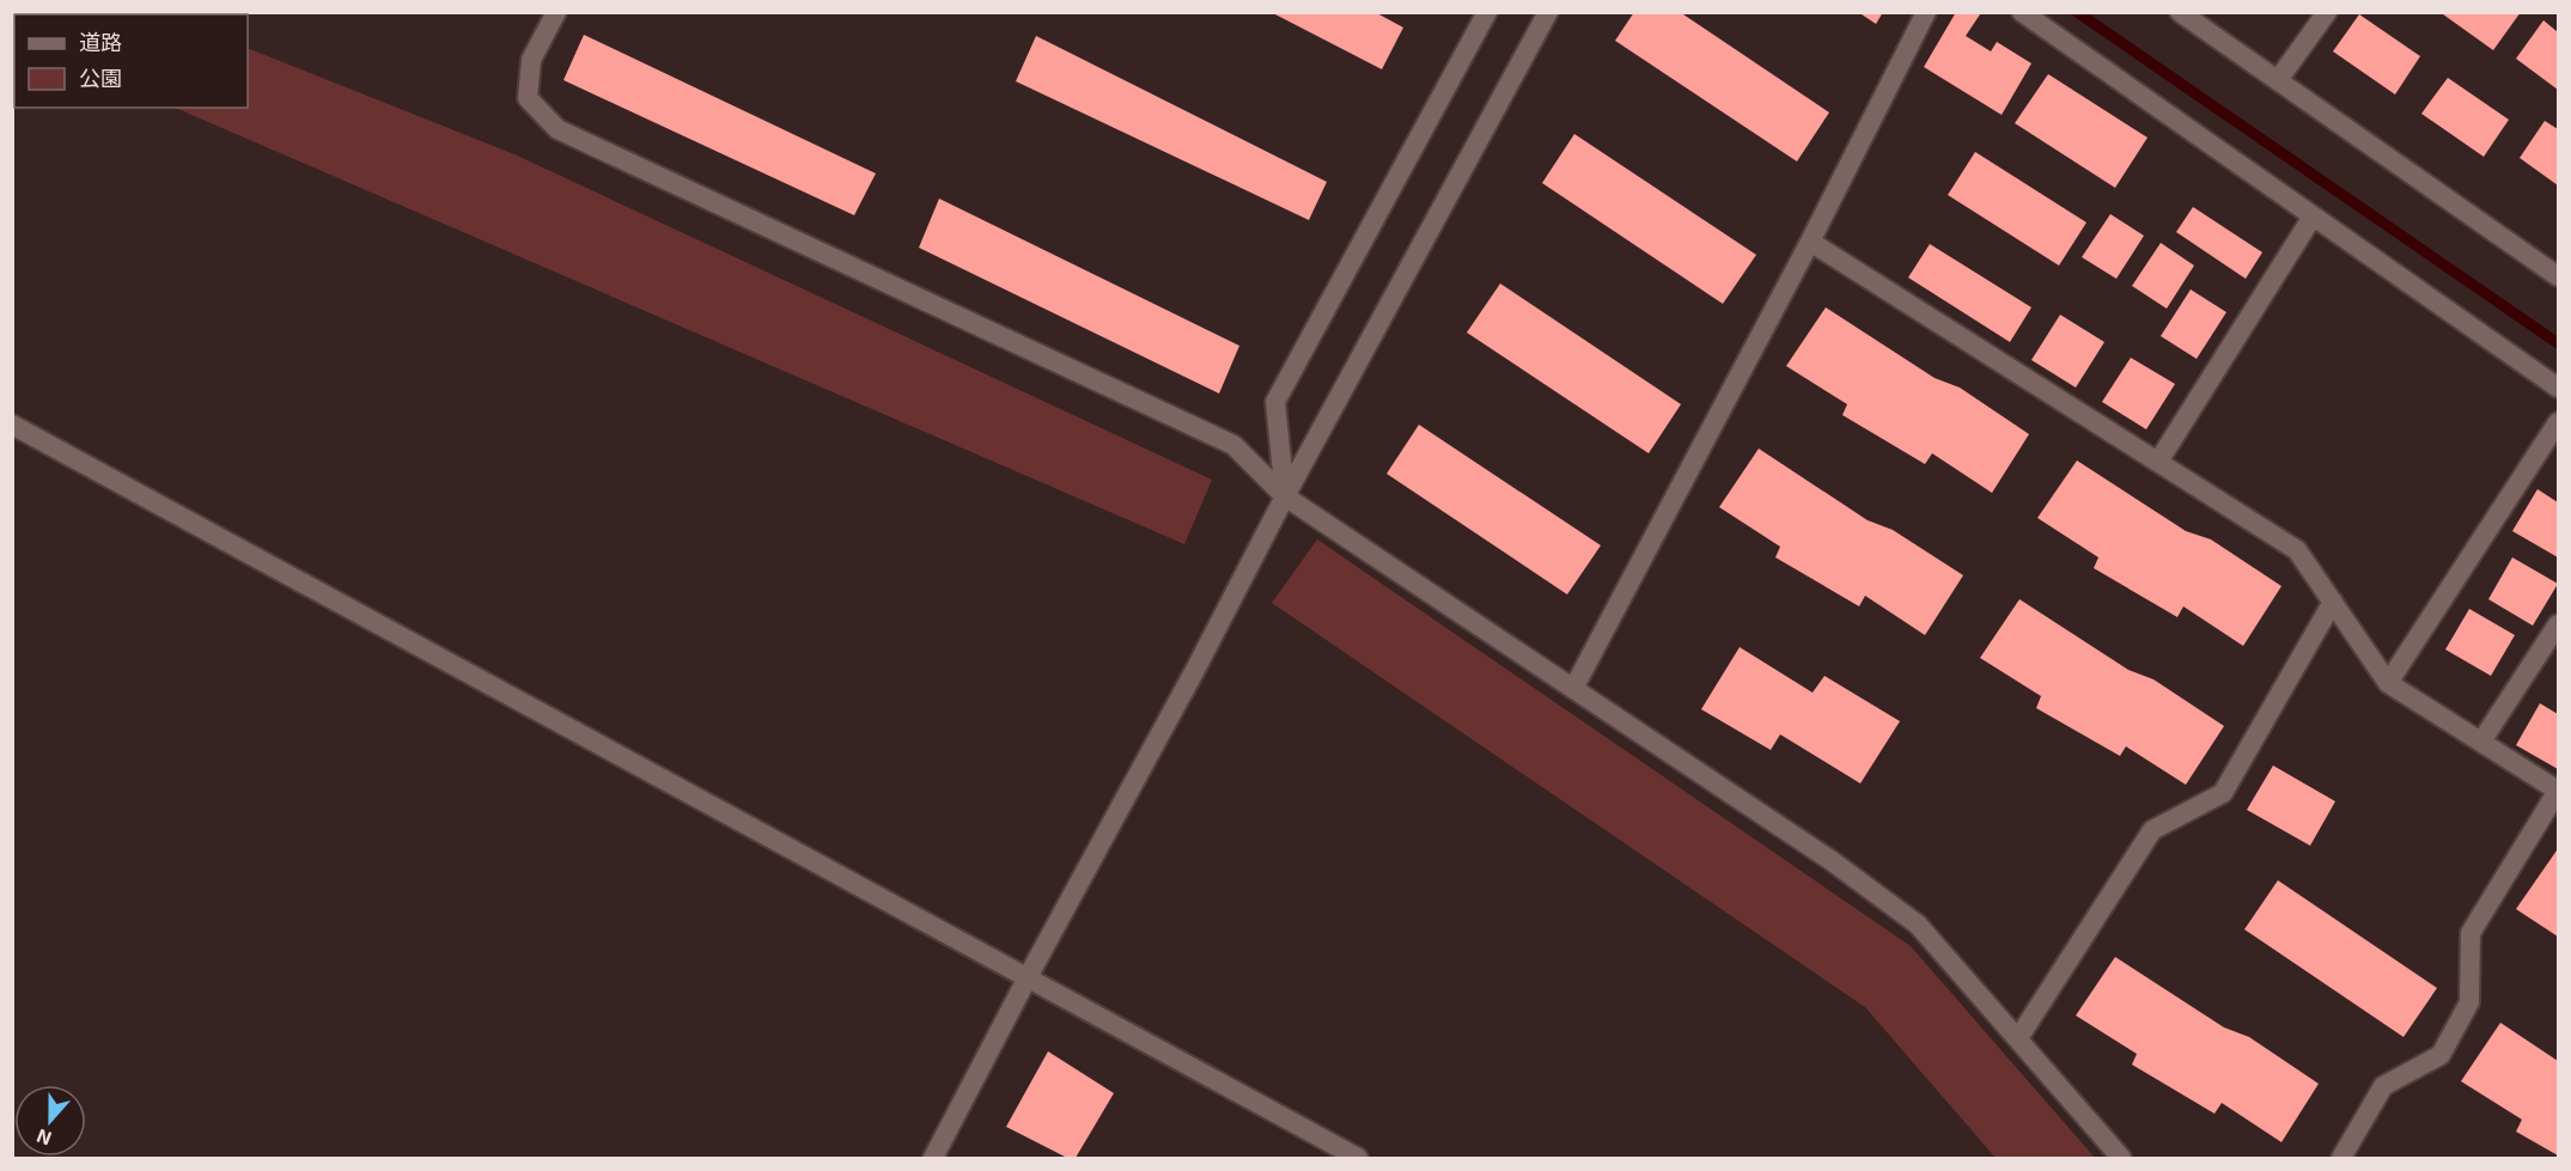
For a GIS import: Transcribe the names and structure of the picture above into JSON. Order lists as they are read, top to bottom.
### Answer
{
  "legend": ["道路", "公園"],
  "north": "bottom"
}
